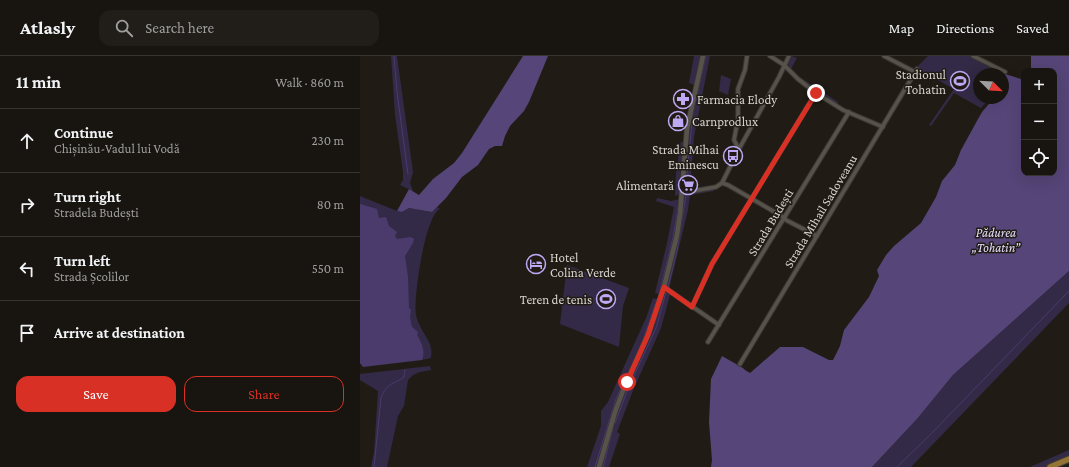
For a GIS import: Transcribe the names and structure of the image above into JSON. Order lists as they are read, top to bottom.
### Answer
{
  "streets": {
    "street": ["Strada Mihail Sadoveanu", "Strada Budești"]
  },
  "parks": ["Pădurea „Tohatin”"],
  "places": {
    "sports": ["Stadionul Tohatin", "Teren de tenis"],
    "pharmacy": ["Farmacia Elody"],
    "shop": ["Carnprodlux"],
    "bus stop": ["Strada Mihai Eminescu"],
    "supermarket": ["Alimentară"],
    "hotel": ["Hotel Colina Verde"]
  },
  "north": "bottom right",
  "page": {
    "header": "Atlasly",
    "search": "Search here",
    "nav": ["Map", "Directions", "Saved"],
    "heading": ["11 min", "Walk · 860 m"],
    "map_buttons": ["+", "−"],
    "list": [
      ["Continue", "Chișinău-Vadul lui Vodă", "230 m"],
      ["Turn right", "Stradela Budești", "80 m"],
      ["Turn left", "Strada Școlilor", "550 m"],
      "Arrive at destination"
    ],
    "buttons": ["Save", "Share"]
  }
}
